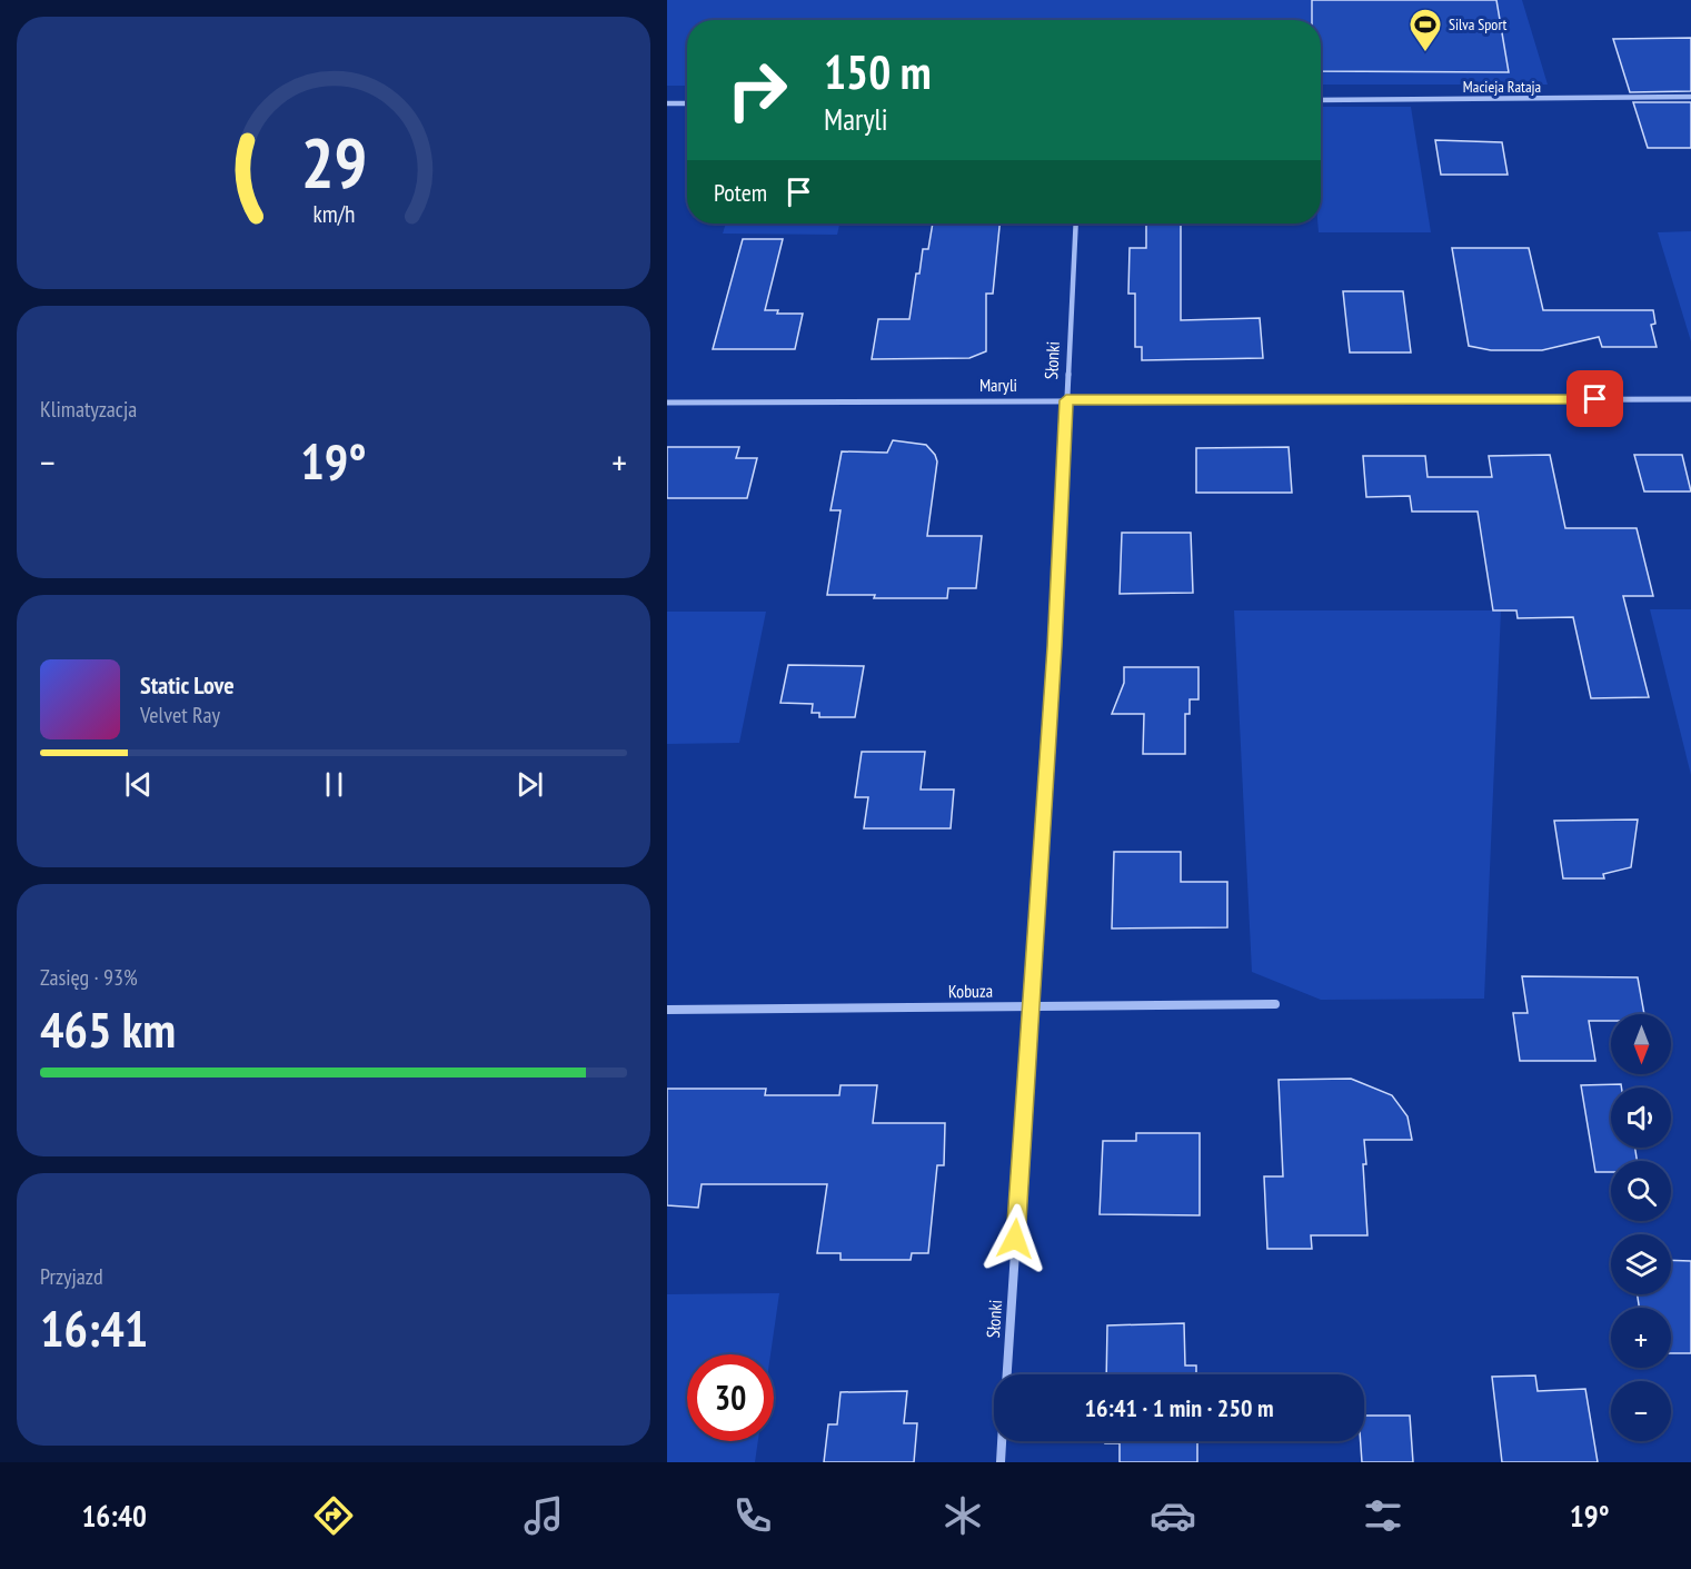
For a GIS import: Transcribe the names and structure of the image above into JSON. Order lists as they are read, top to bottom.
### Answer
{
  "streets": {
    "street": [
      "Macieja Rataja",
      "Słonki",
      "Maryli",
      "Kobuza"
    ]
  },
  "crossings": [
    ["Słonki", "Maryli"],
    ["Słonki", "Kobuza"]
  ],
  "places": {
    "sports": ["Silva Sport"]
  },
  "north": "bottom",
  "page": {
    "turn": ["150 m", "Maryli"],
    "then": "Potem",
    "tile": [
      "Klimatyzacja",
      ["Zasięg · 93%", "465 km"],
      ["Przyjazd", "16:41"]
    ],
    "heat": ["−", "19°", "+"],
    "song": ["Static Love", "Velvet Ray"],
    "map_buttons": ["+", "−"],
    "limit": "30",
    "trip": "16:41 · 1 min · 250 m",
    "tabs": ["16:40", "19°"],
    "gauge": ["29", "km/h"]
  }
}
